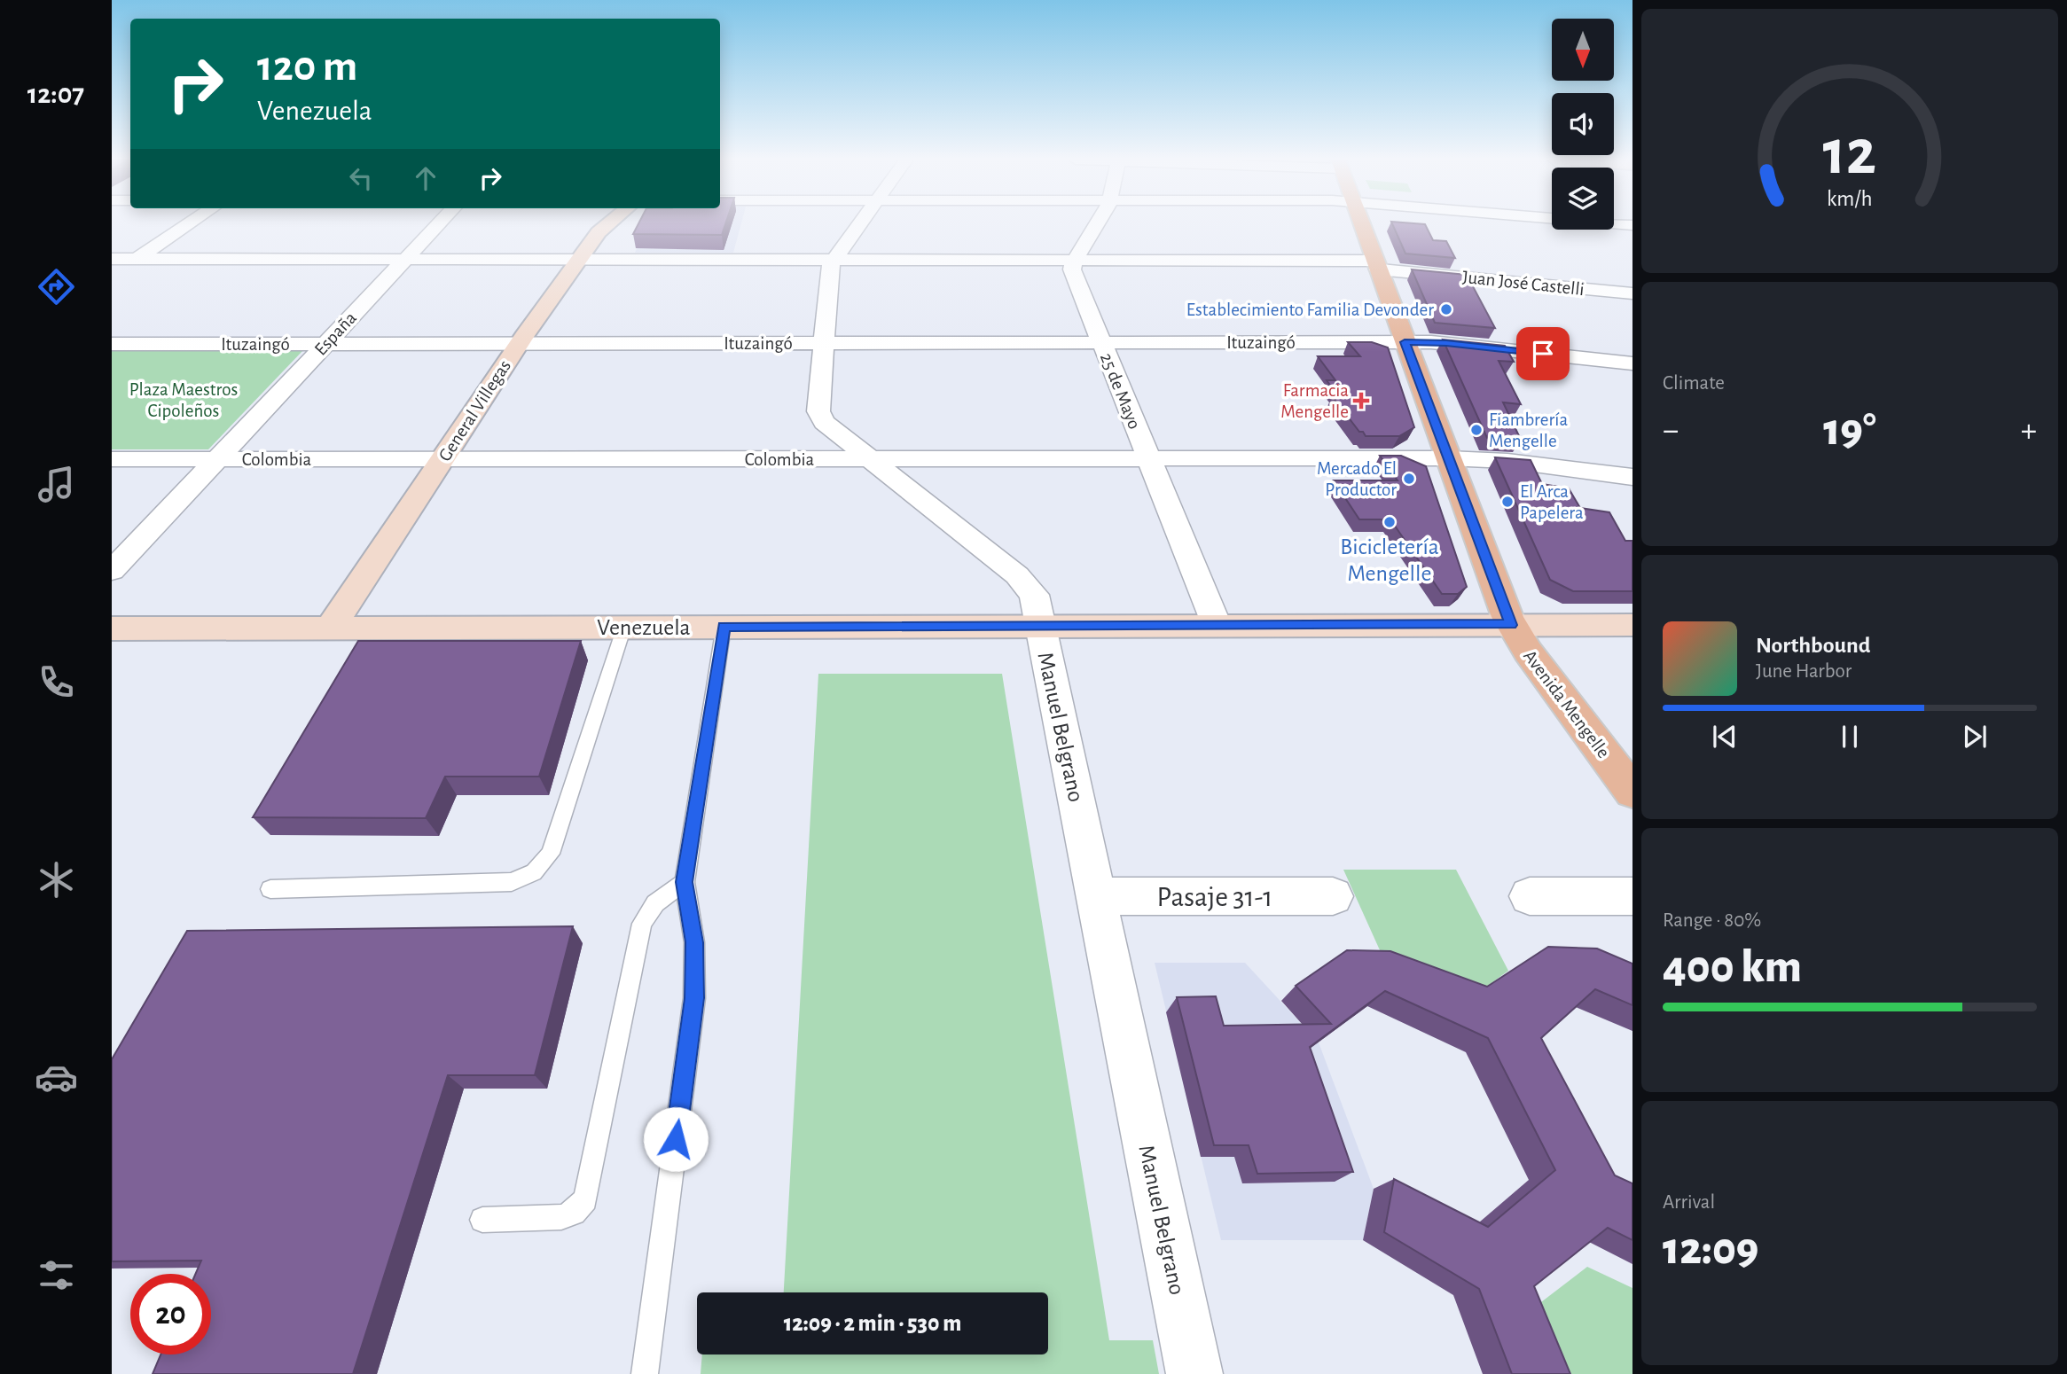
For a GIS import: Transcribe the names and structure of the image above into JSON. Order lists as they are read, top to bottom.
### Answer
{
  "streets": {
    "main road": ["General Villegas", "Venezuela", "Avenida Mengelle"],
    "street": [
      "Juan José Castelli",
      "España",
      "Ituzaingó",
      "25 de Mayo",
      "Colombia",
      "Manuel Belgrano",
      "Pasaje 31-1"
    ]
  },
  "crossings": [
    ["Juan José Castelli", "España"],
    ["Juan José Castelli", "25 de Mayo"],
    ["Juan José Castelli", "General Villegas"],
    ["Juan José Castelli", "Avenida Mengelle"],
    ["Juan José Castelli", "Manuel Belgrano"],
    ["España", "Ituzaingó"],
    ["España", "Colombia"],
    ["Ituzaingó", "25 de Mayo"],
    ["Ituzaingó", "General Villegas"],
    ["Ituzaingó", "Avenida Mengelle"],
    ["Ituzaingó", "Manuel Belgrano"],
    ["25 de Mayo", "Colombia"],
    ["25 de Mayo", "Venezuela"],
    ["General Villegas", "Colombia"],
    ["General Villegas", "Venezuela"],
    ["Colombia", "Avenida Mengelle"],
    ["Colombia", "Manuel Belgrano"],
    ["Venezuela", "Avenida Mengelle"],
    ["Venezuela", "Manuel Belgrano"],
    ["Manuel Belgrano", "Pasaje 31-1"]
  ],
  "parks": ["Plaza Maestros Cipoleños"],
  "places": {
    "other": [
      "Establecimiento Familia Devonder",
      "Fiambrería Mengelle",
      "Mercado El Productor",
      "El Arca Papelera",
      "Bicicletería Mengelle"
    ],
    "health": ["Farmacia Mengelle"]
  },
  "north": "bottom",
  "page": {
    "tabs": "12:07",
    "turn": ["120 m", "Venezuela"],
    "tile": [
      "Climate",
      ["Range · 80%", "400 km"],
      ["Arrival", "12:09"]
    ],
    "heat": ["−", "19°", "+"],
    "song": ["Northbound", "June Harbor"],
    "limit": "20",
    "trip": "12:09 · 2 min · 530 m",
    "gauge": ["12", "km/h"]
  }
}
